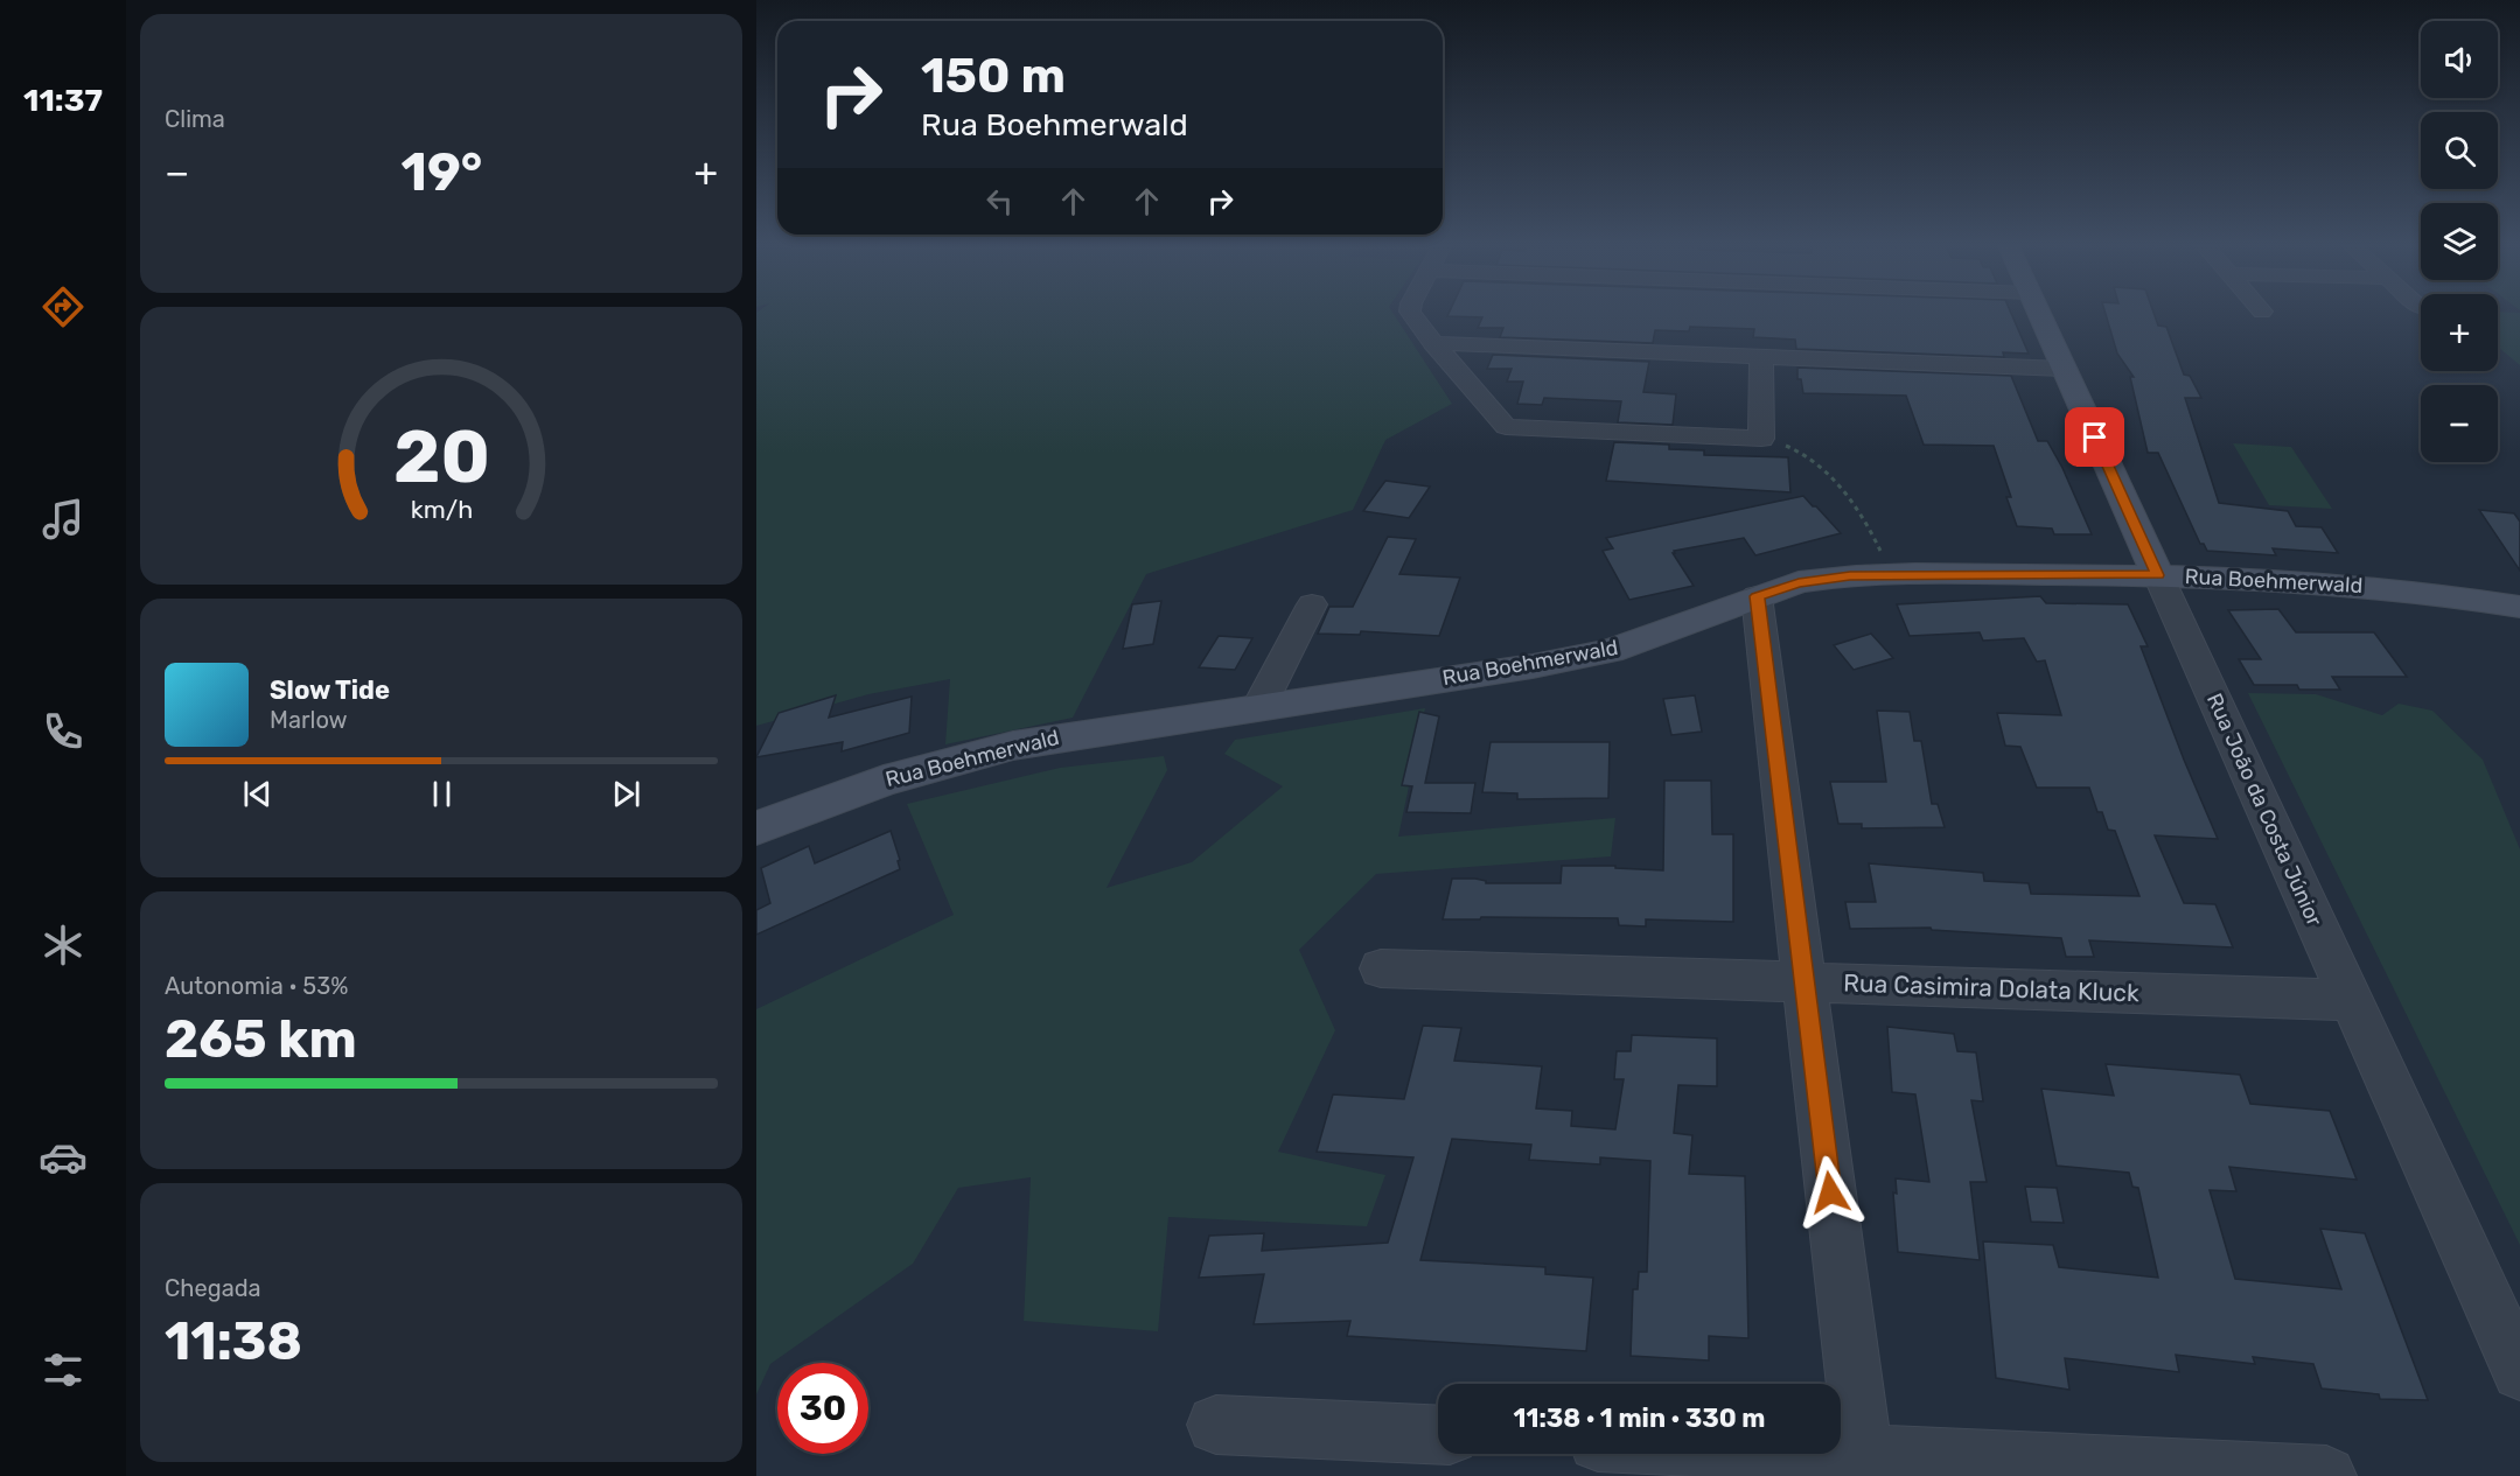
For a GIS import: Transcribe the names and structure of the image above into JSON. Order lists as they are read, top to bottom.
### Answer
{
  "streets": {
    "main road": ["Rua Boehmerwald", "Rua João da Costa Júnior"],
    "street": ["Rua Casimira Dolata Kluck"]
  },
  "crossings": [
    ["Rua Boehmerwald", "Rua João da Costa Júnior"],
    ["Rua João da Costa Júnior", "Rua Casimira Dolata Kluck"]
  ],
  "page": {
    "tabs": "11:37",
    "tile": [
      "Clima",
      ["Autonomia · 53%", "265 km"],
      ["Chegada", "11:38"]
    ],
    "map_buttons": ["+", "−"],
    "turn": ["150 m", "Rua Boehmerwald"],
    "heat": ["−", "19°", "+"],
    "song": ["Slow Tide", "Marlow"],
    "limit": "30",
    "trip": "11:38 · 1 min · 330 m",
    "gauge": ["20", "km/h"]
  }
}
